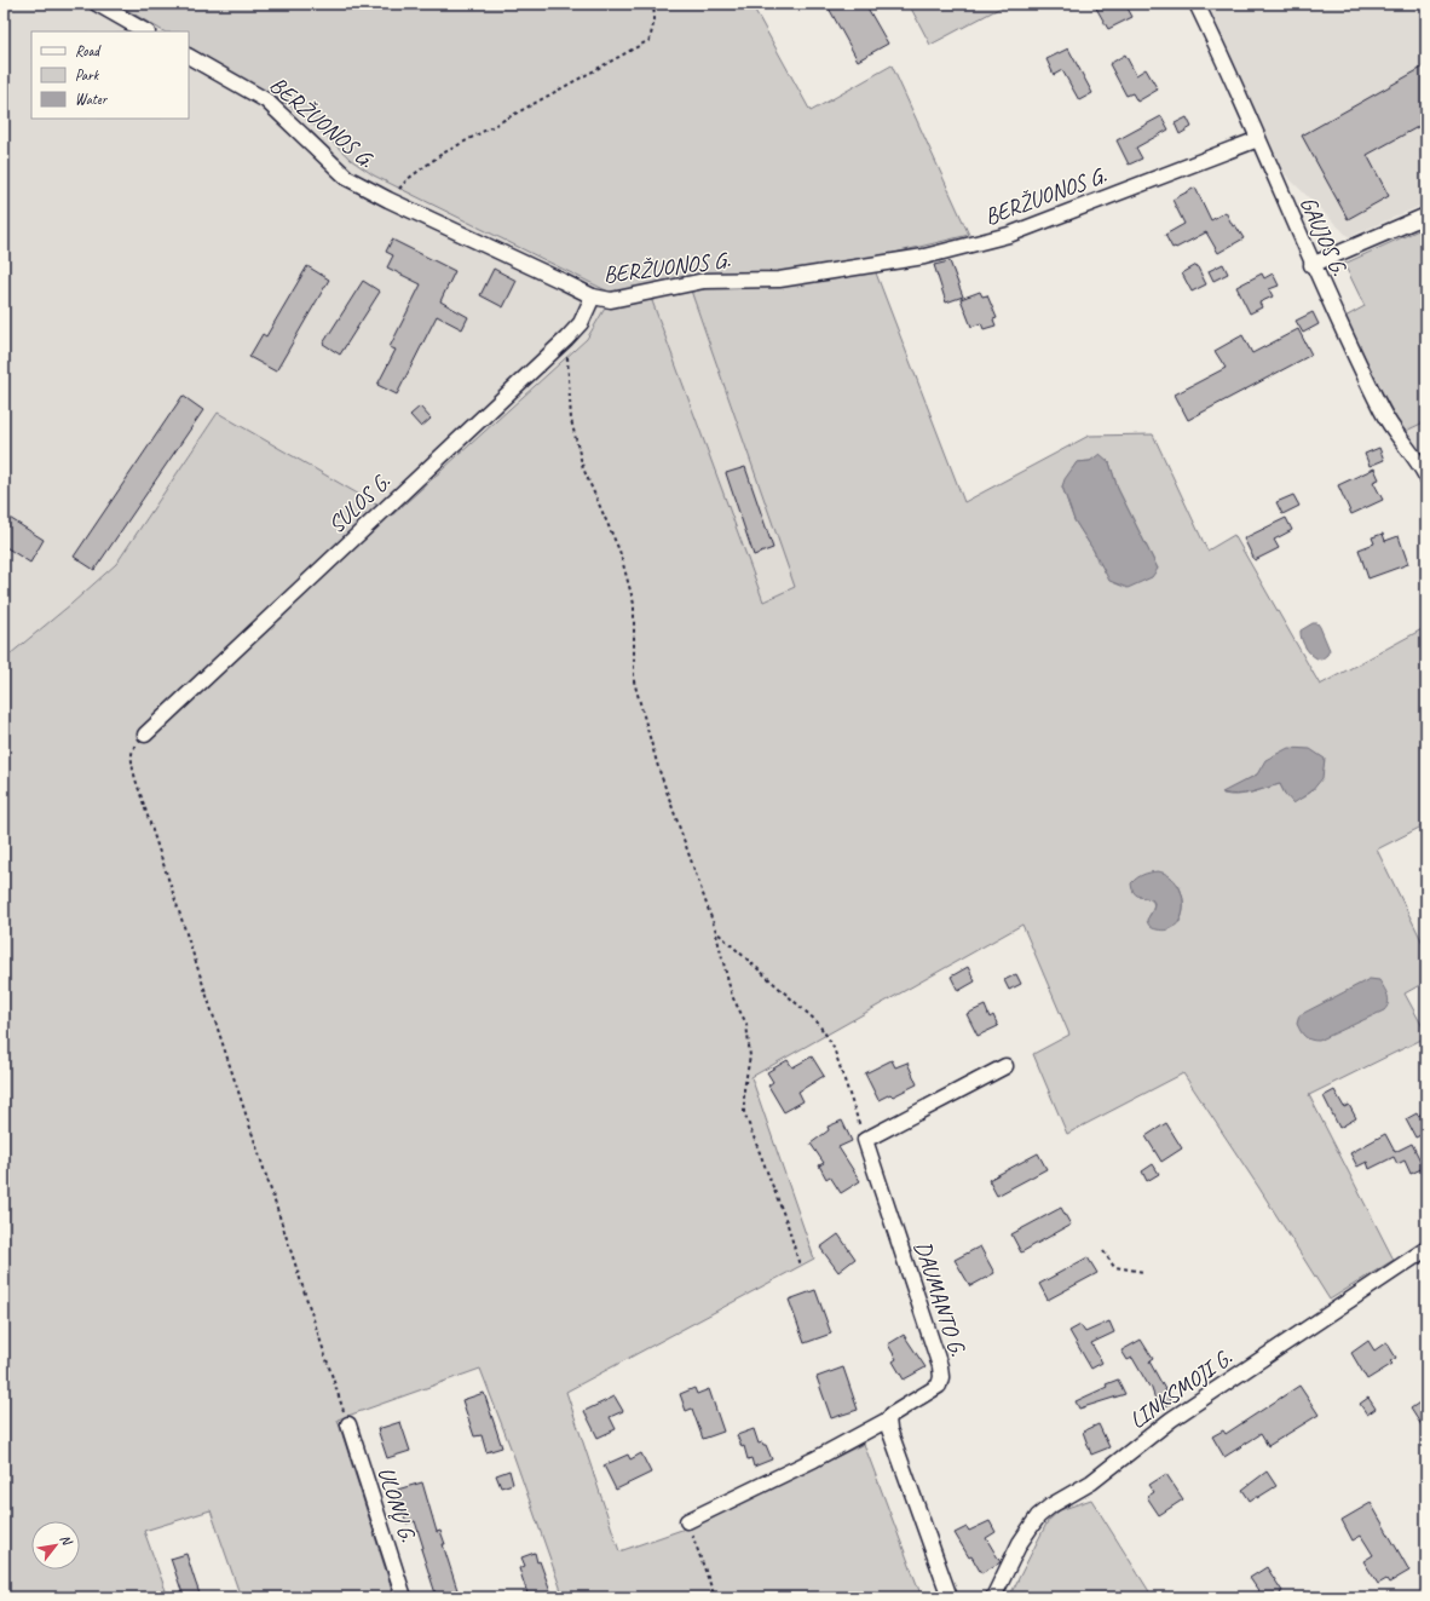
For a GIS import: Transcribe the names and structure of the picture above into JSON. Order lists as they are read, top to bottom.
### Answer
{
  "streets": {
    "street": [
      "BERŽUONOS G.",
      "GAUJOS G.",
      "SULOS G.",
      "DAUMANTO G.",
      "LINKSMOJI G.",
      "ULONŲ G."
    ]
  },
  "crossings": [
    ["BERŽUONOS G.", "GAUJOS G."],
    ["BERŽUONOS G.", "SULOS G."]
  ],
  "legend": ["Road", "Park", "Water"],
  "north": "top right"
}
